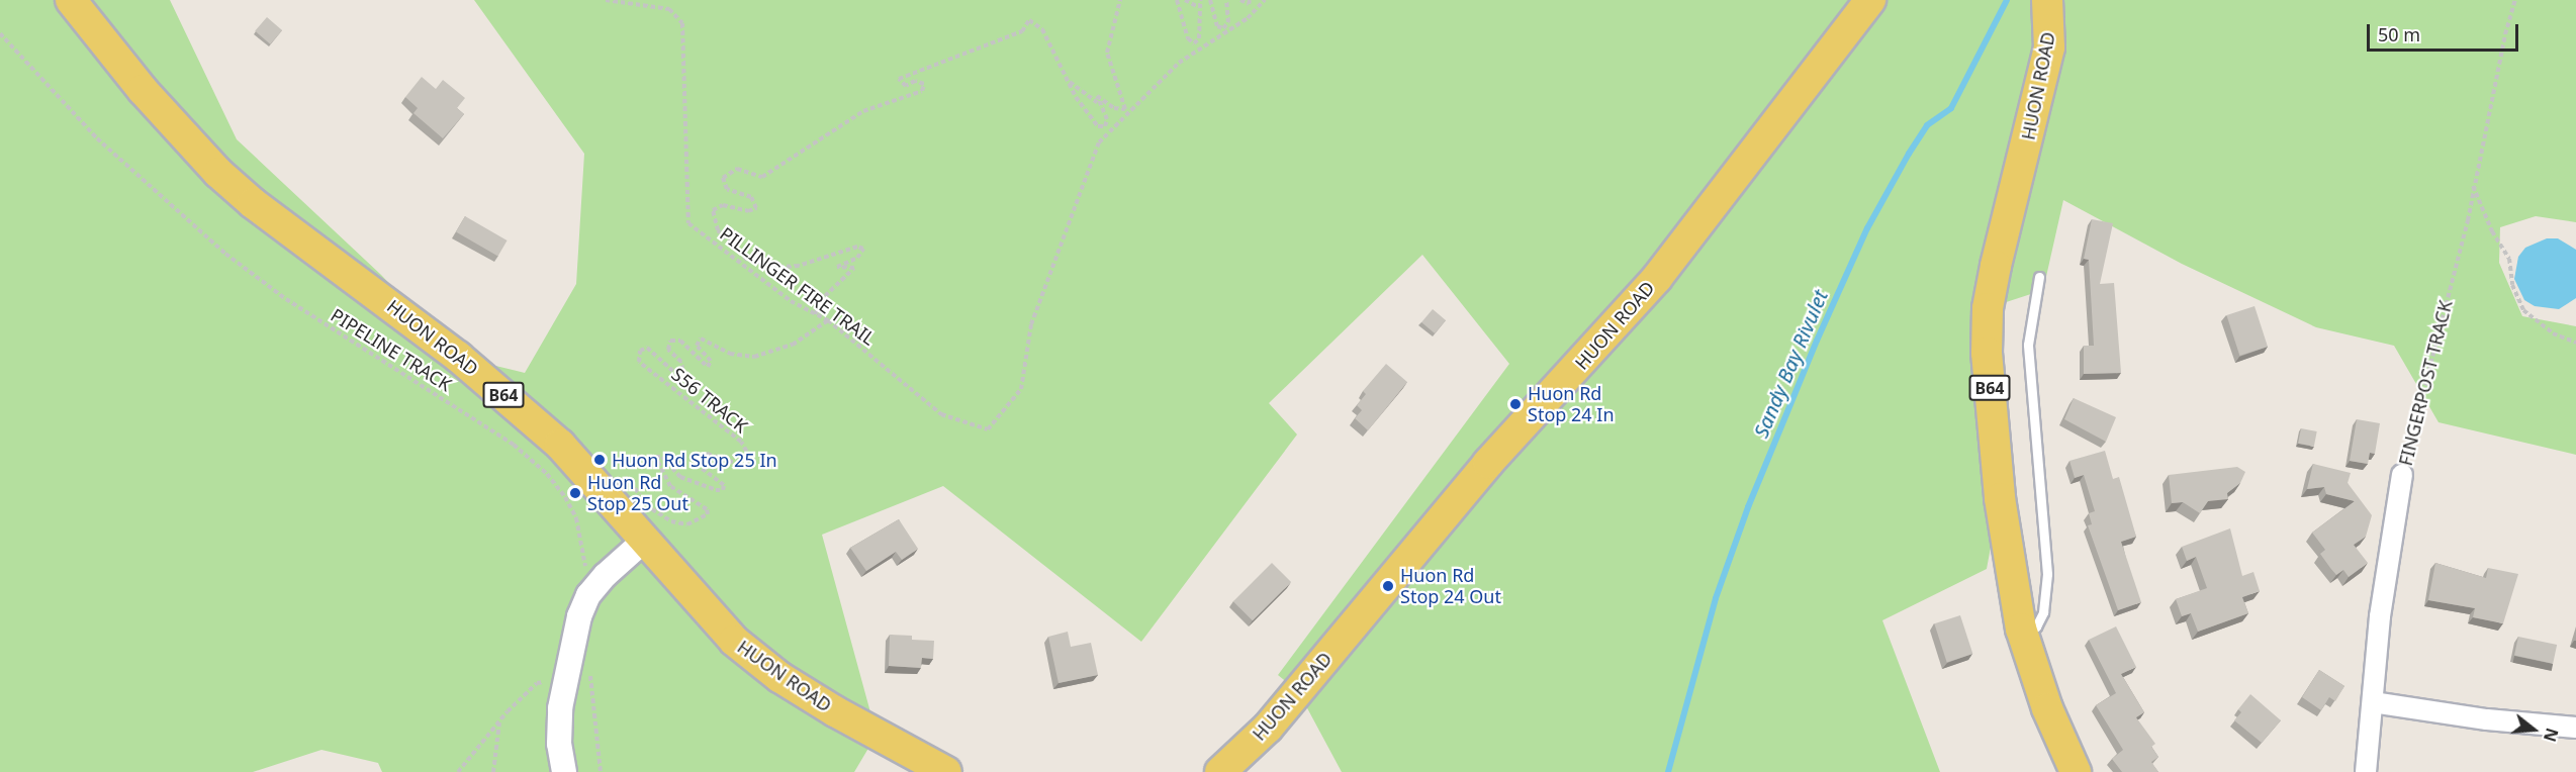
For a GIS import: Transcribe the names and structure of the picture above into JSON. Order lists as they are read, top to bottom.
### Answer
{
  "streets": {
    "main road": ["HUON ROAD", "B64"],
    "street": ["FINGERPOST TRACK"],
    "path": ["PILLINGER FIRE TRAIL", "PIPELINE TRACK", "S56 TRACK"]
  },
  "crossings": [
    ["HUON ROAD", "S56 TRACK"],
    ["PILLINGER FIRE TRAIL", "S56 TRACK"]
  ],
  "water": ["Sandy Bay Rivulet"],
  "places": [
    "Huon Rd Stop 24 In",
    "Huon Rd Stop 25 In",
    "Huon Rd Stop 25 Out",
    "Huon Rd Stop 24 Out"
  ],
  "scale_bar": "50 m",
  "north": "right"
}
